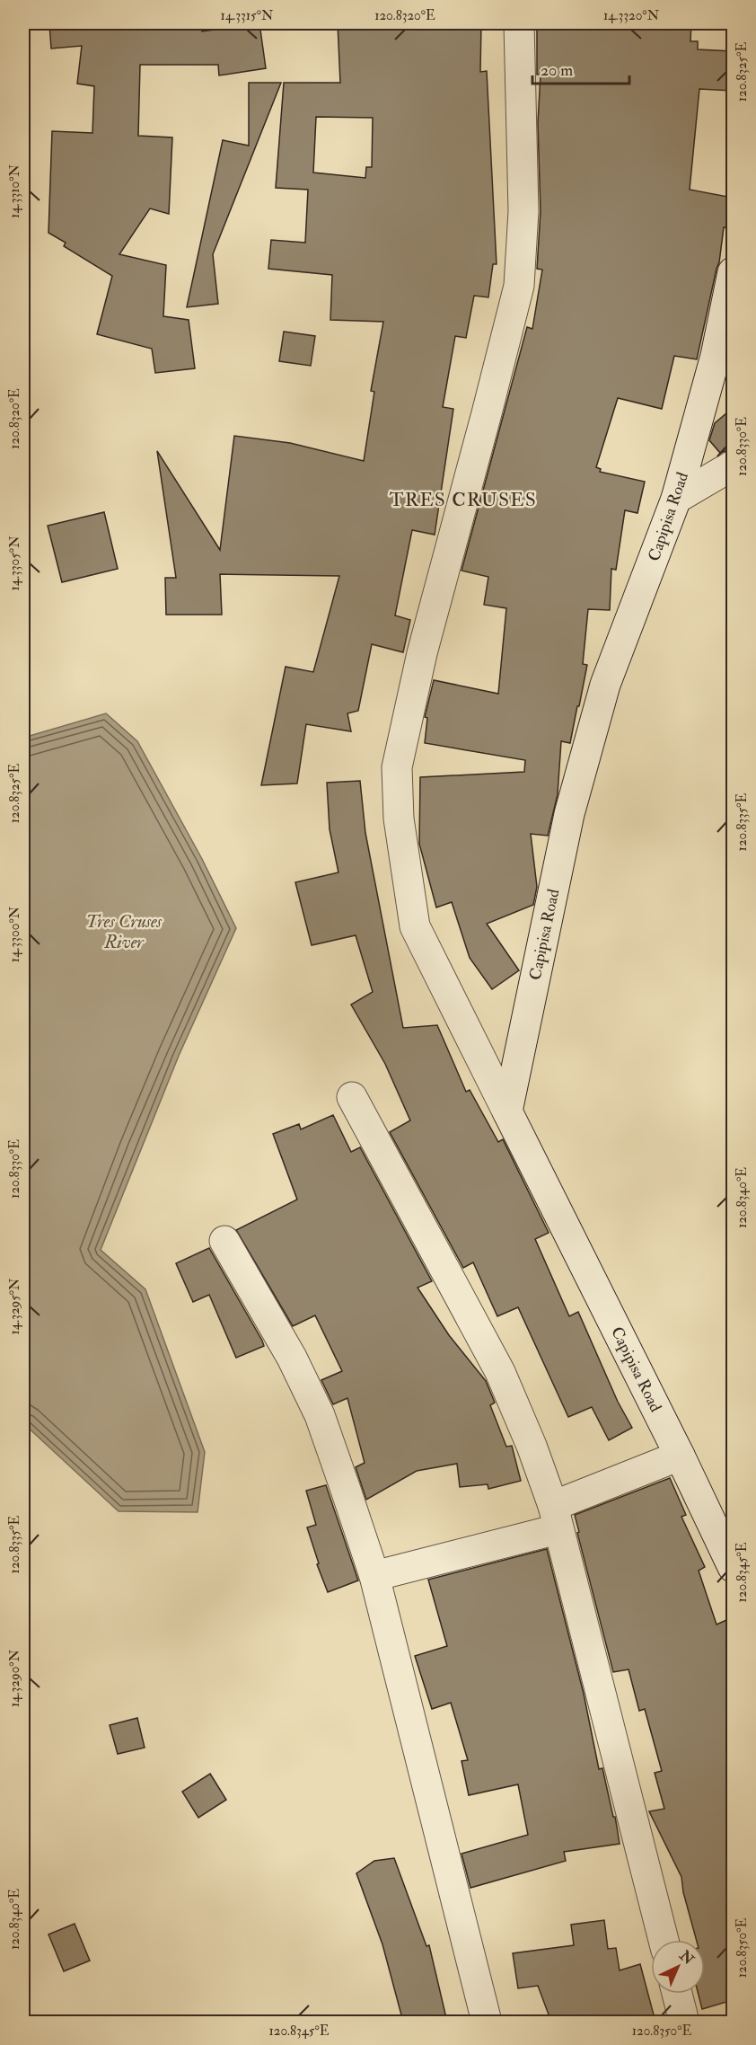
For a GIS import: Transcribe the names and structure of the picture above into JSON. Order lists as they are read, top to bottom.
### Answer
{
  "streets": {
    "street": ["Capipisa Road"]
  },
  "districts": ["TRES CRUSES"],
  "water": ["Tres Cruses River"],
  "scale_bar": "20 m",
  "north": "top right",
  "coordinates": [
    "14.3315°N",
    "120.8320°E",
    "14.3320°N",
    "120.8325°E",
    "14.3310°N",
    "120.8330°E",
    "14.3305°N",
    "120.8335°E",
    "14.3300°N",
    "120.8340°E",
    "14.3295°N",
    "120.8345°E",
    "14.3290°N",
    "120.8350°E"
  ]
}
